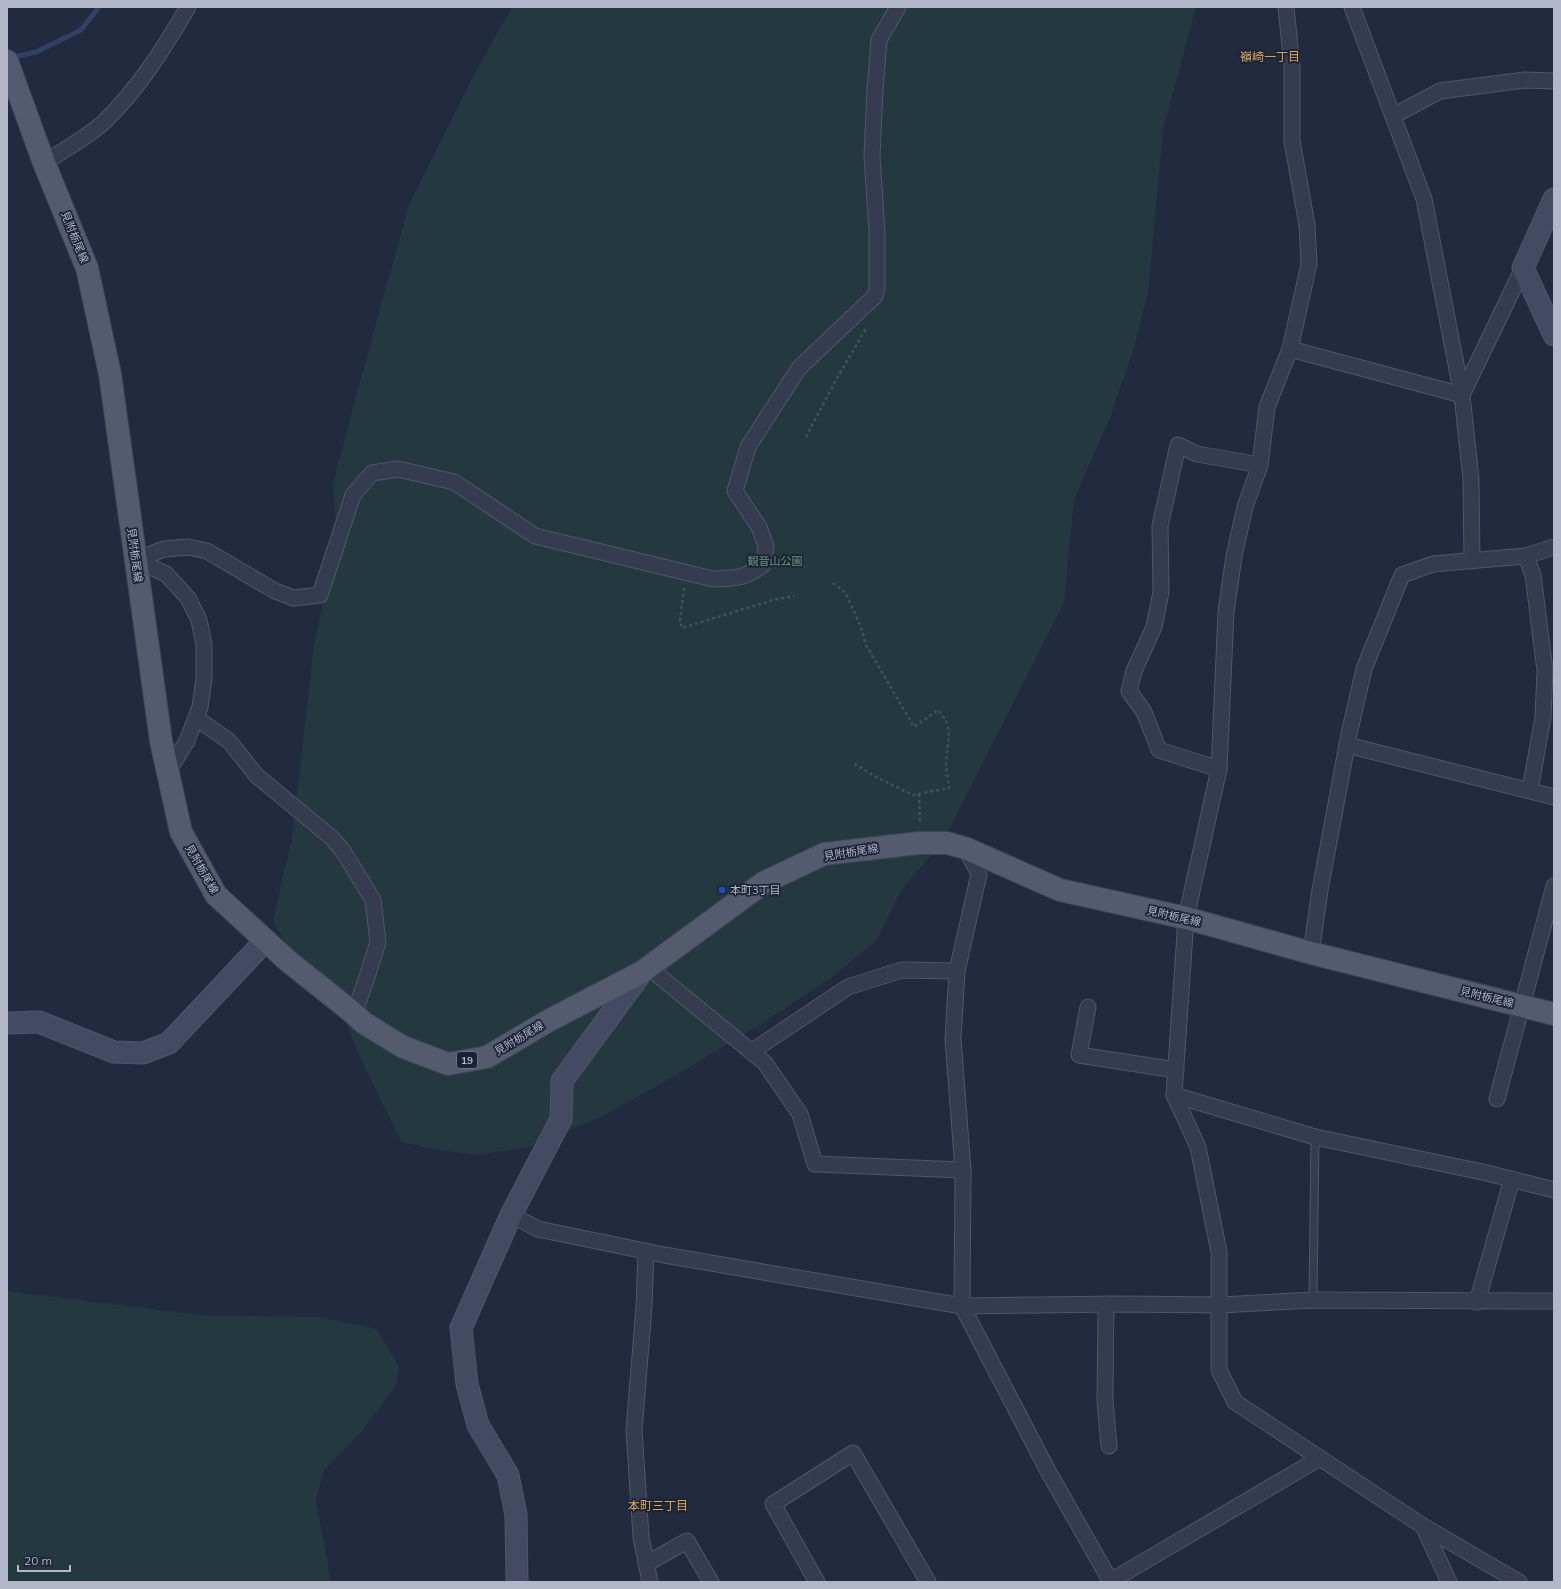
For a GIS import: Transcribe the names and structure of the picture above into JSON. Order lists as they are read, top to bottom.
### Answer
{
  "streets": {
    "main road": ["見附栃尾線", "19"]
  },
  "districts": ["嶺崎一丁目", "本町三丁目"],
  "parks": ["観音山公園"],
  "places": {
    "transit": ["本町3丁目"]
  },
  "scale_bar": "20 m"
}
